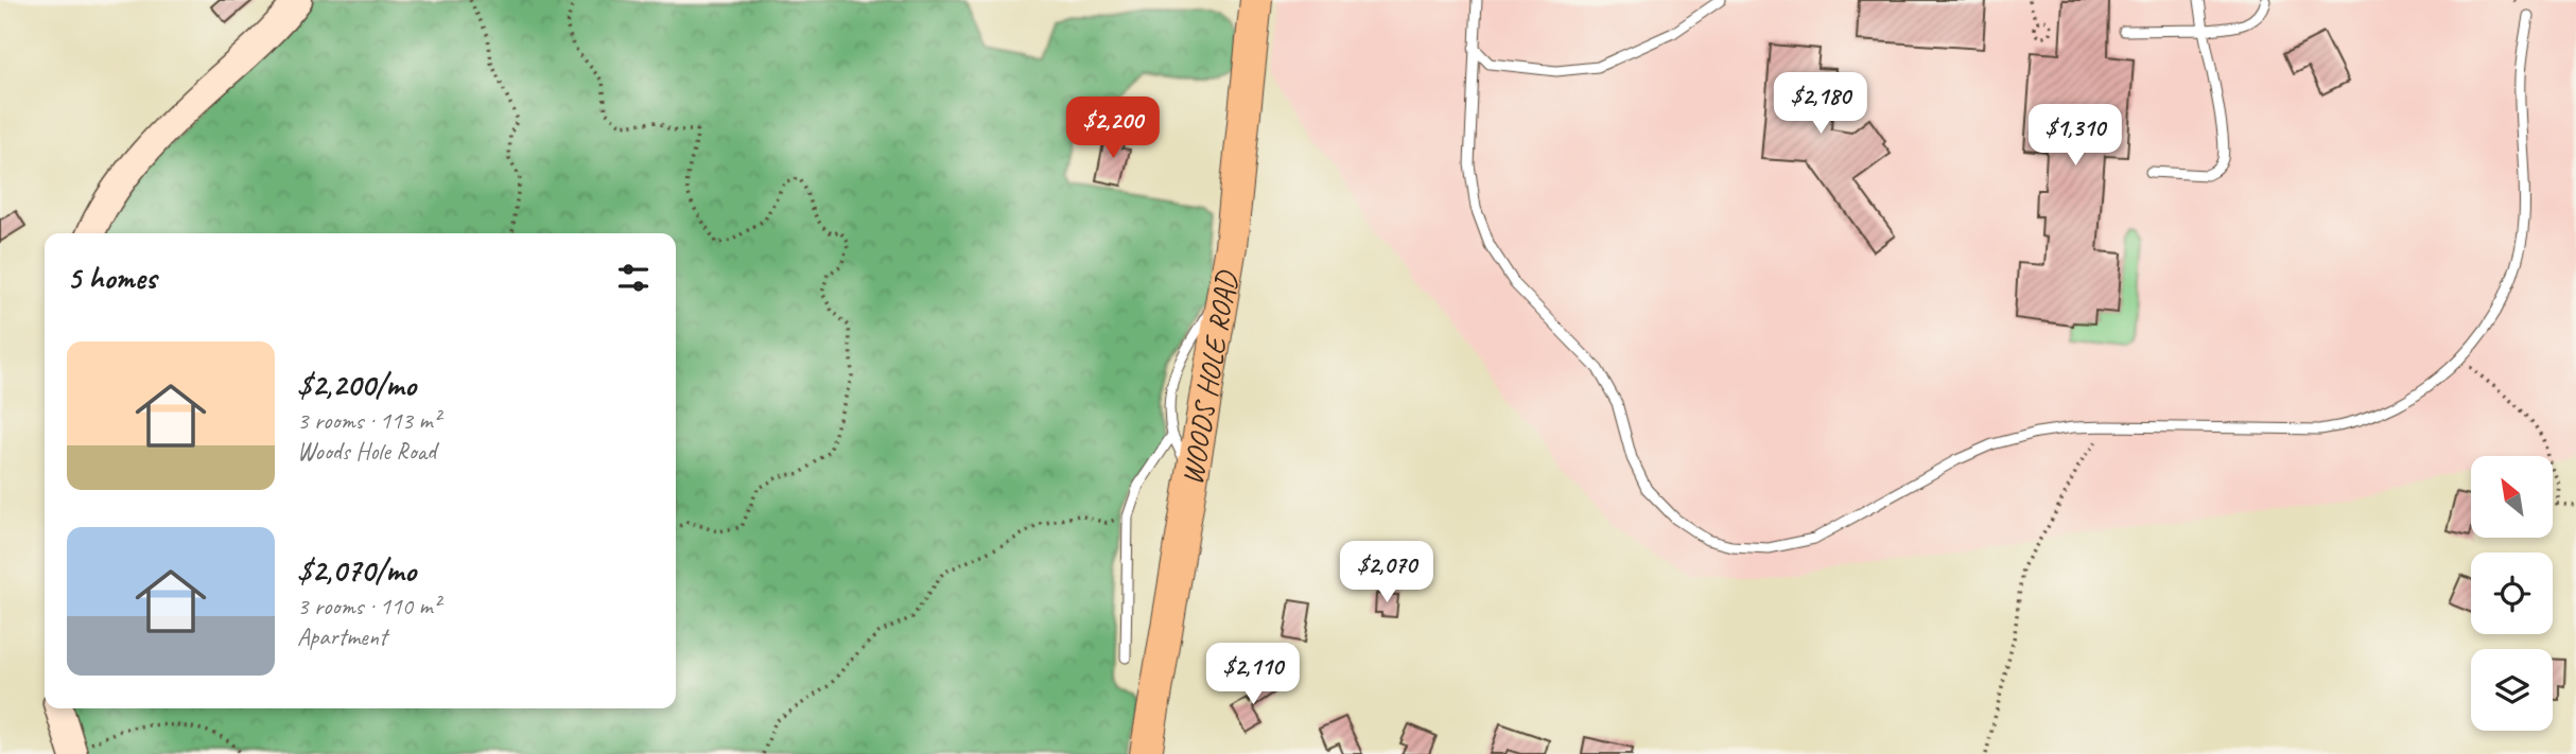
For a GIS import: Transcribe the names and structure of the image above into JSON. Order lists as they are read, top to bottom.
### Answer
{
  "streets": {
    "highway": ["WOODS HOLE ROAD"]
  },
  "north": "top left",
  "page": {
    "price": [
      "$2,180",
      "$2,200",
      "$1,310",
      "$2,070",
      "$2,110"
    ],
    "heading": "5 homes",
    "list": [
      {
        "name": "$2,200/mo",
        "note": "3 rooms · 113 m² · Woods Hole Road"
      },
      {
        "name": "$2,070/mo",
        "note": "3 rooms · 110 m² · Apartment"
      }
    ]
  }
}
